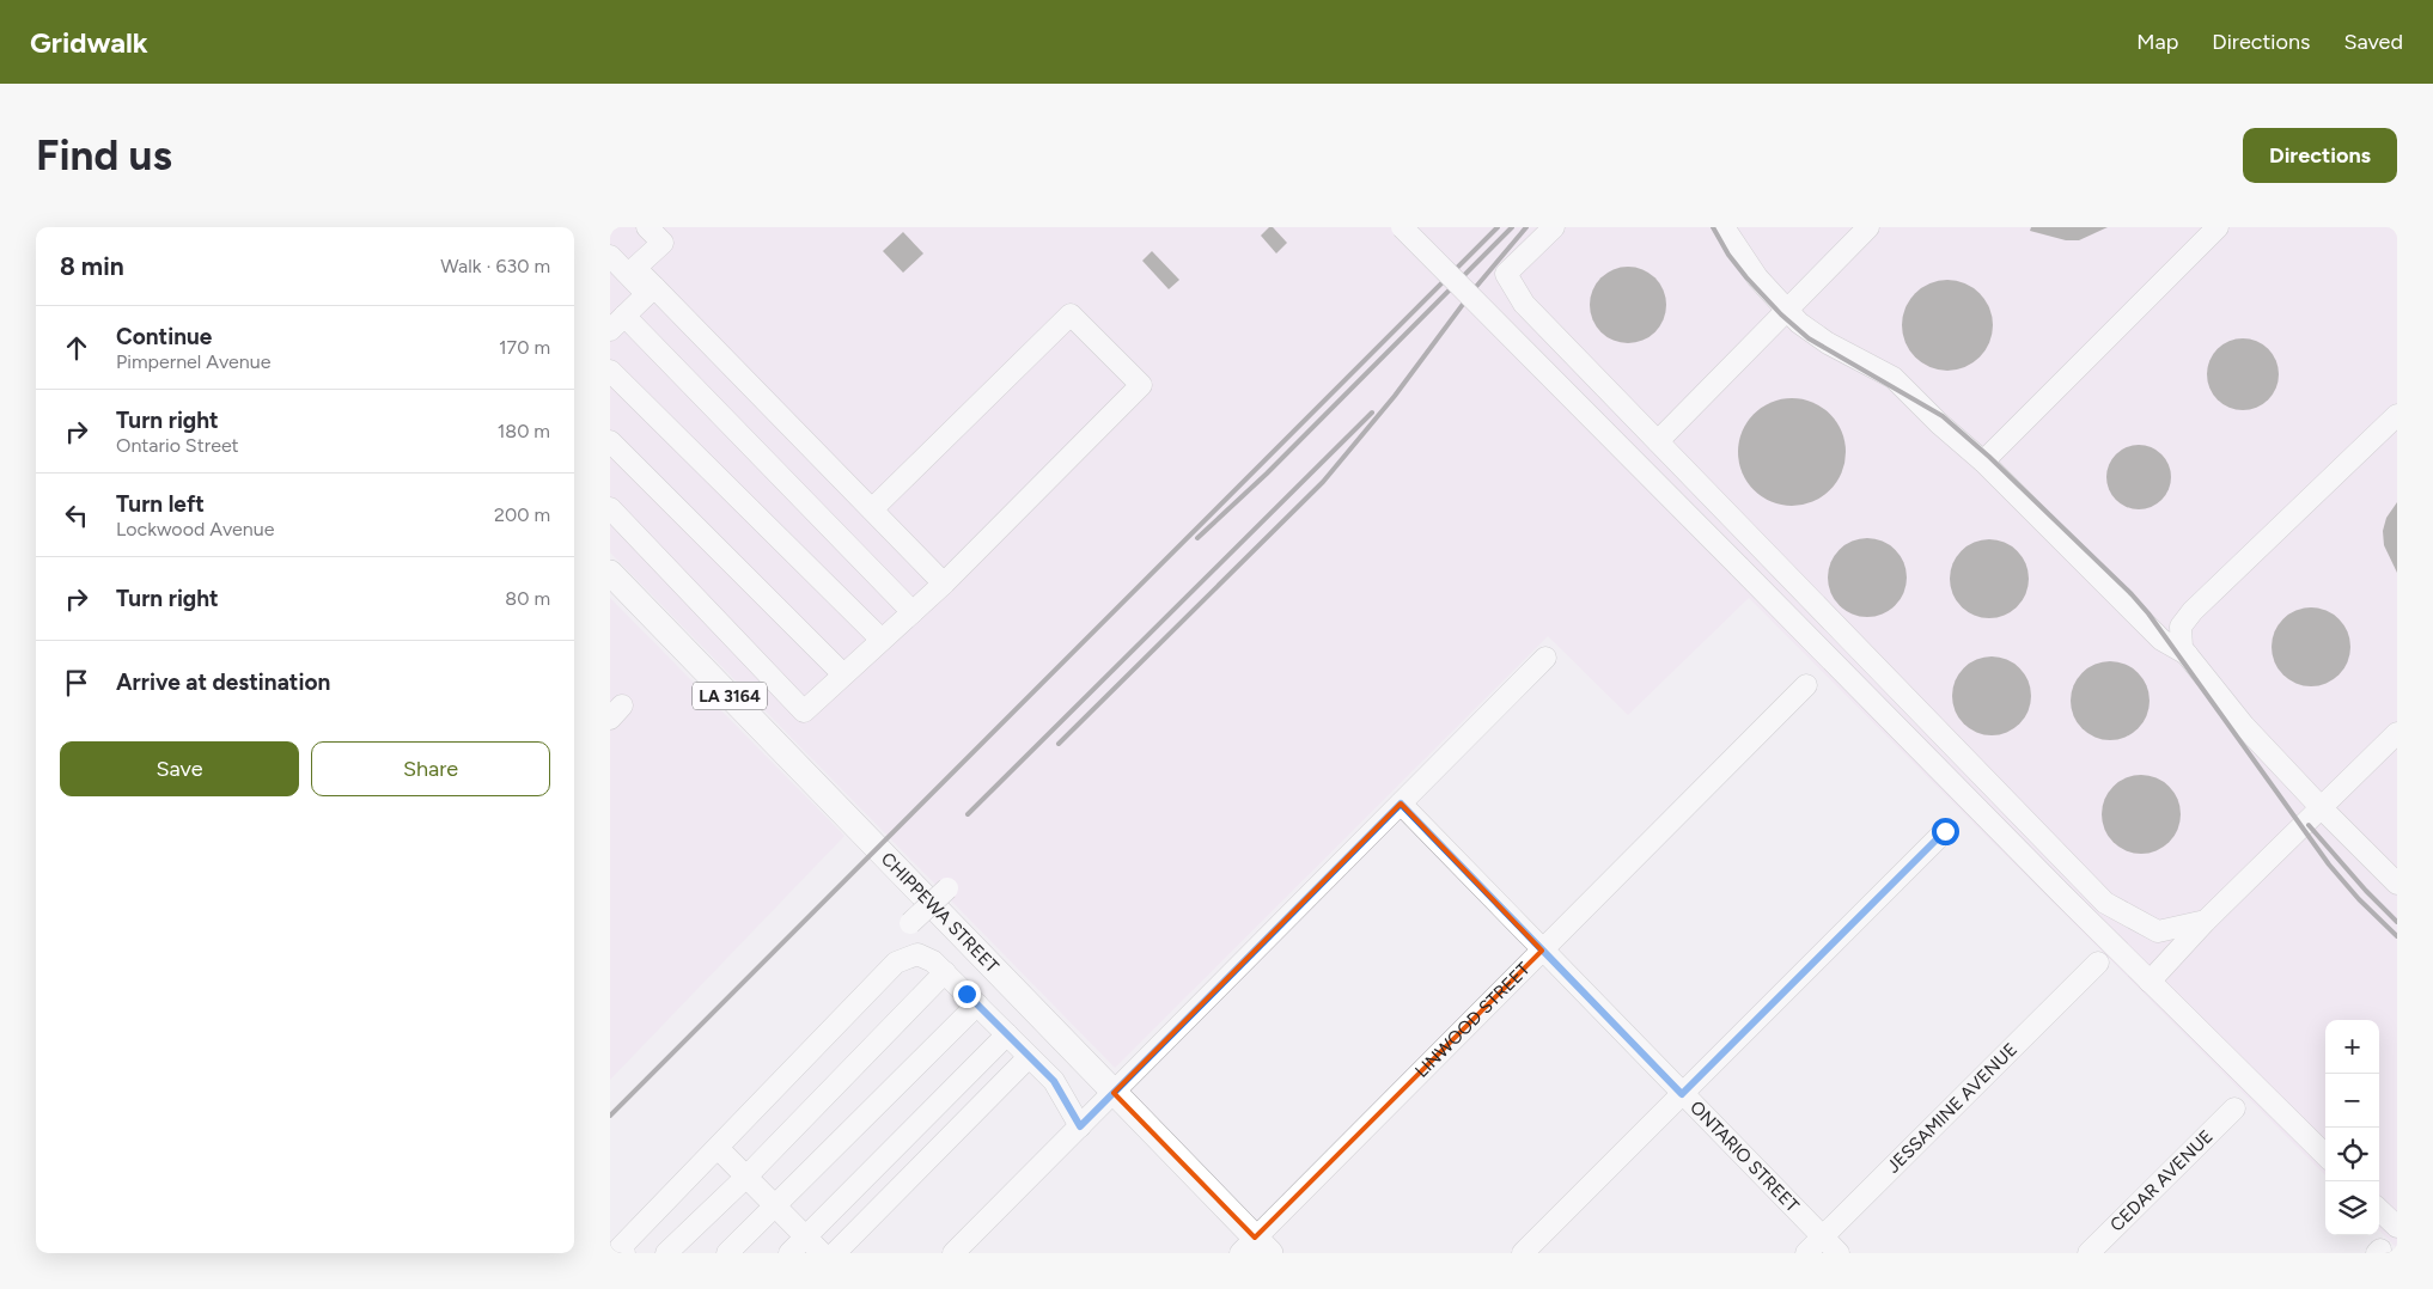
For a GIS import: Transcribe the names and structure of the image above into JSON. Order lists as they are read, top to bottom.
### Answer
{
  "streets": {
    "main road": ["LA 3164", "CHIPPEWA STREET"],
    "street": [
      "LINWOOD STREET",
      "JESSAMINE AVENUE",
      "ONTARIO STREET",
      "CEDAR AVENUE"
    ]
  },
  "crossings": [
    ["CHIPPEWA STREET", "LINWOOD STREET"],
    ["LINWOOD STREET", "ONTARIO STREET"],
    ["JESSAMINE AVENUE", "ONTARIO STREET"]
  ],
  "page": {
    "header": "Gridwalk",
    "nav": ["Map", "Directions", "Saved"],
    "buttons": [
      "Directions",
      ["Save", "Share"]
    ],
    "title": "Find us",
    "heading": ["8 min", "Walk · 630 m"],
    "list": [
      ["Continue", "Pimpernel Avenue", "170 m"],
      ["Turn right", "Ontario Street", "180 m"],
      ["Turn left", "Lockwood Avenue", "200 m"],
      ["Turn right", "80 m"],
      "Arrive at destination"
    ],
    "map_buttons": ["+", "−"]
  }
}
